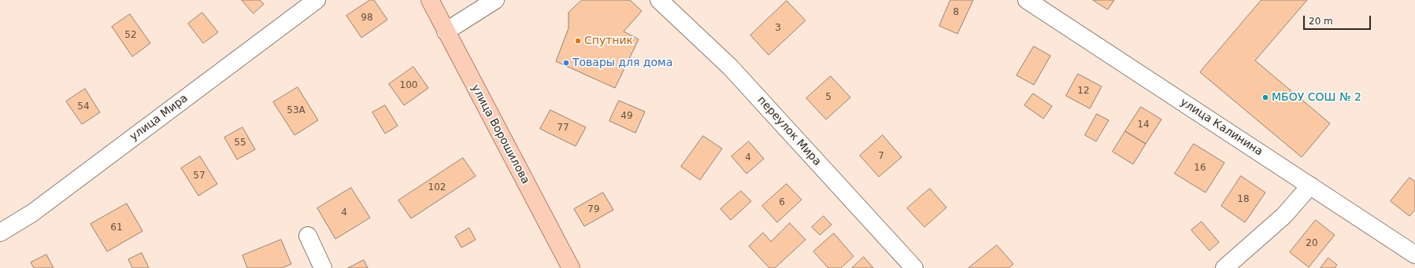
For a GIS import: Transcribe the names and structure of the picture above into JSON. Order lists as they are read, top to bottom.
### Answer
{
  "streets": {
    "main road": ["улица Ворошилова"],
    "street": ["улица Мира", "улица Калинина", "переулок Мира"]
  },
  "places": ["Спутник", "Товары для дома", "МБОУ СОШ № 2"],
  "house_numbers": [
    "8",
    "98",
    "3",
    "52",
    "100",
    "12",
    "5",
    "54",
    "53А",
    "49",
    "14",
    "77",
    "55",
    "7",
    "4",
    "16",
    "57",
    "102",
    "18",
    "6",
    "79",
    "4",
    "61",
    "20"
  ],
  "scale_bar": "20 m"
}
